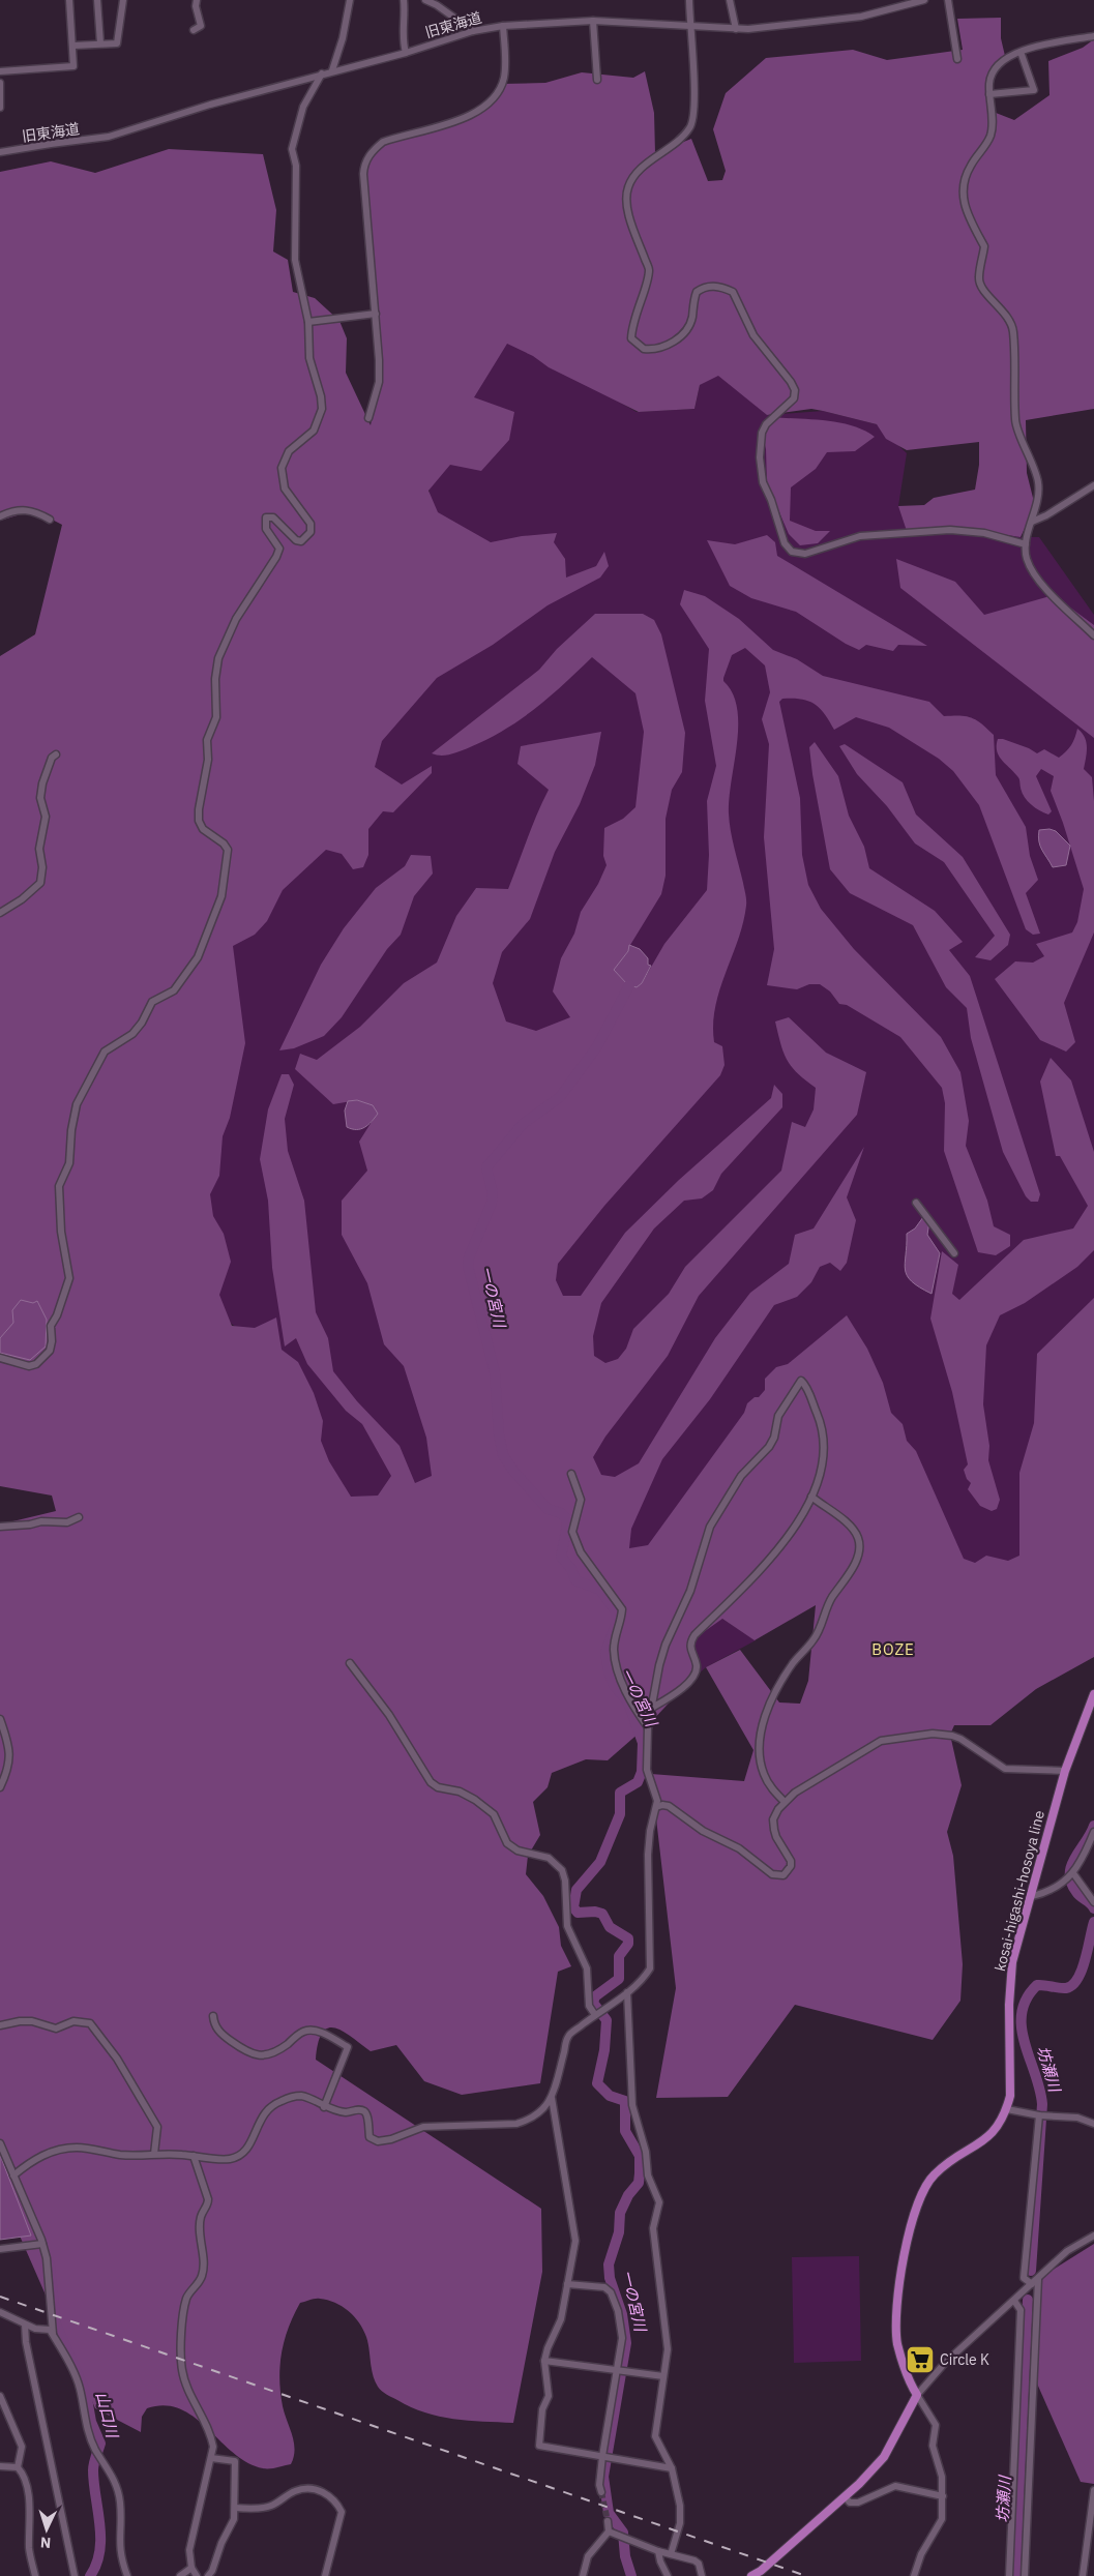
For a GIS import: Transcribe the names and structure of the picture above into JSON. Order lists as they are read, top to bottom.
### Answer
{
  "streets": {
    "main road": ["kosai-higashi-hosoya line"],
    "street": ["旧東海道"]
  },
  "districts": ["BOZE"],
  "water": ["一の宮川", "坊瀬川", "山口川"],
  "places": {
    "supermarket": ["Circle K"]
  },
  "north": "bottom"
}
